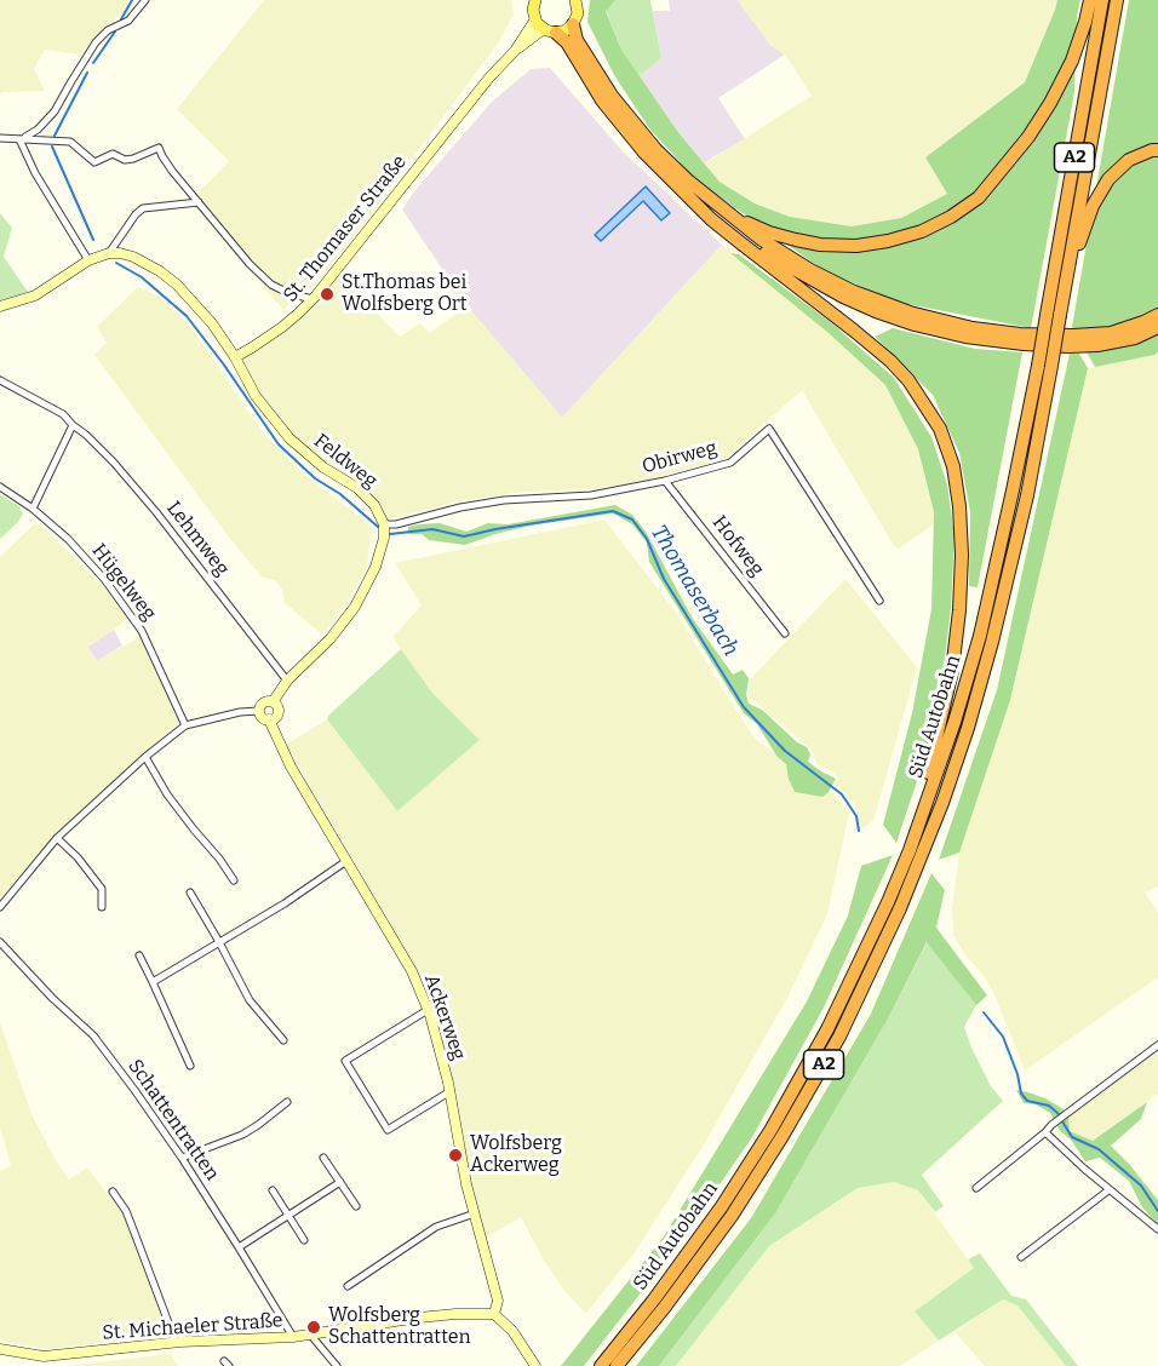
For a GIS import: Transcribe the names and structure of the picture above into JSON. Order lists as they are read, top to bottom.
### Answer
{
  "streets": {
    "highway": ["A2", "Süd Autobahn"],
    "main road": [
      "St. Thomaser Straße",
      "Feldweg",
      "Ackerweg",
      "St. Michaeler Straße"
    ],
    "street": [
      "Obirweg",
      "Lehmweg",
      "Hofweg",
      "Hügelweg",
      "Schattentratten"
    ]
  },
  "crossings": [
    ["St. Thomaser Straße", "Feldweg"],
    ["Obirweg", "Feldweg"],
    ["Obirweg", "Hofweg"],
    ["Ackerweg", "St. Michaeler Straße"],
    ["Schattentratten", "St. Michaeler Straße"]
  ],
  "water": ["Thomaserbach"],
  "places": ["St.Thomas bei Wolfsberg Ort", "Wolfsberg Ackerweg", "Wolfsberg Schattentratten"]
}
